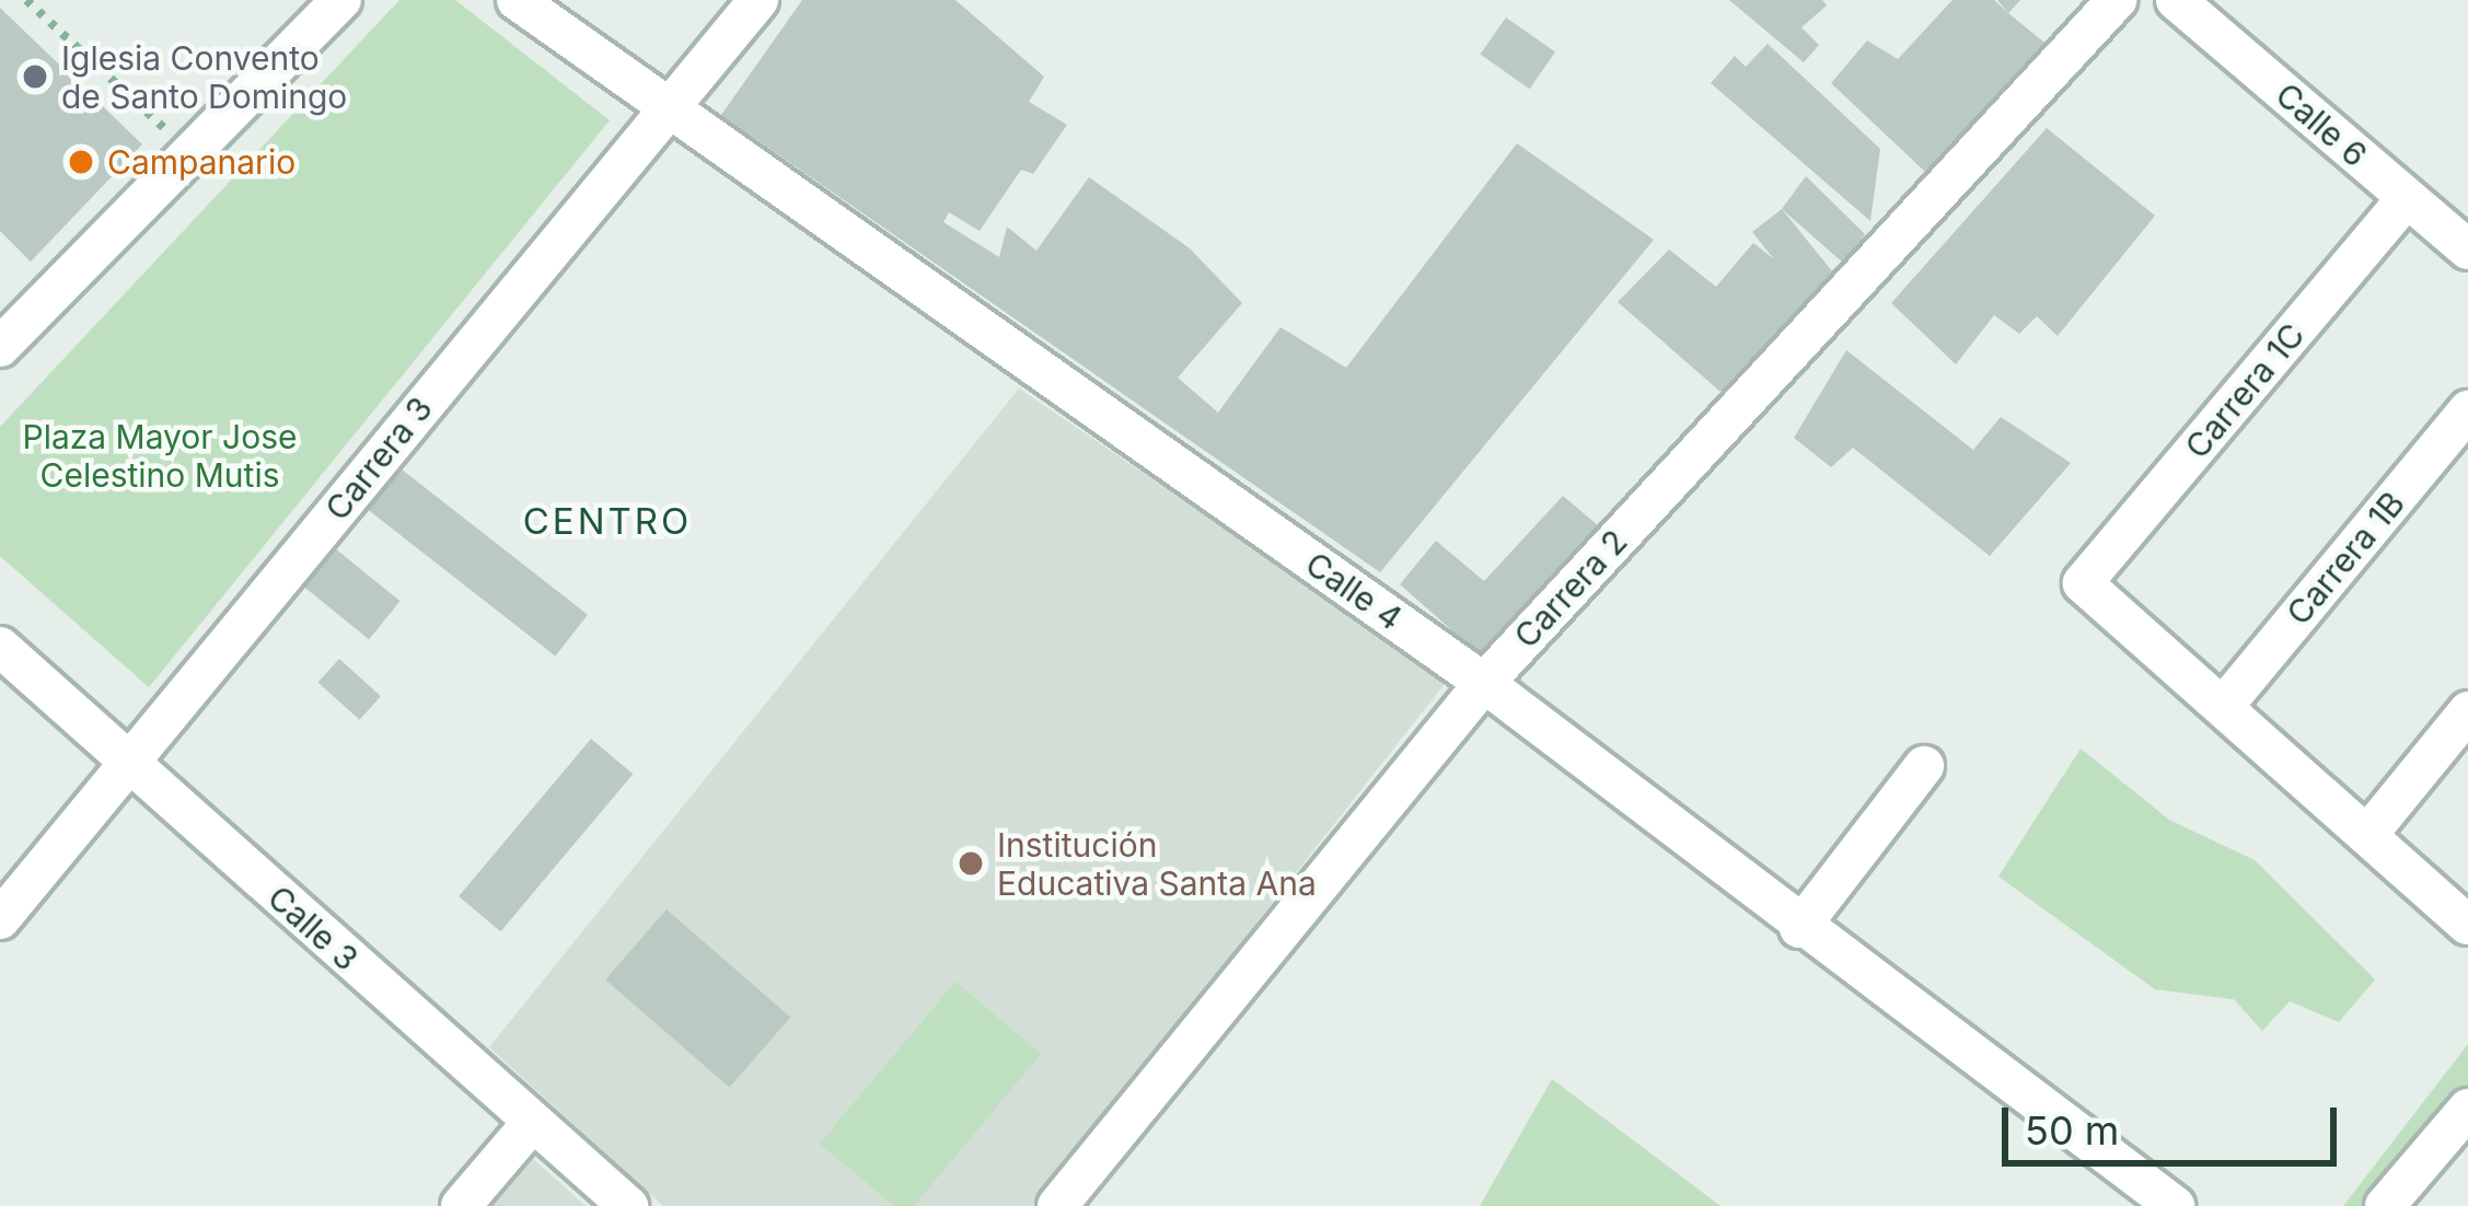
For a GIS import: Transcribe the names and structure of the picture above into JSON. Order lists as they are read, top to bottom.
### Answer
{
  "streets": {
    "street": [
      "Calle 6",
      "Carrera 1C",
      "Carrera 3",
      "Carrera 1B",
      "Carrera 2",
      "Calle 4",
      "Calle 3"
    ]
  },
  "crossings": [
    ["Calle 6", "Carrera 1C"],
    ["Carrera 1C", "Carrera 1B"],
    ["Carrera 3", "Calle 4"],
    ["Carrera 3", "Calle 3"],
    ["Carrera 2", "Calle 4"]
  ],
  "districts": ["CENTRO"],
  "parks": ["Plaza Mayor Jose Celestino Mutis"],
  "places": ["Iglesia Convento de Santo Domingo", "Campanario", "Institución Educativa Santa Ana"],
  "scale_bar": "50 m"
}
